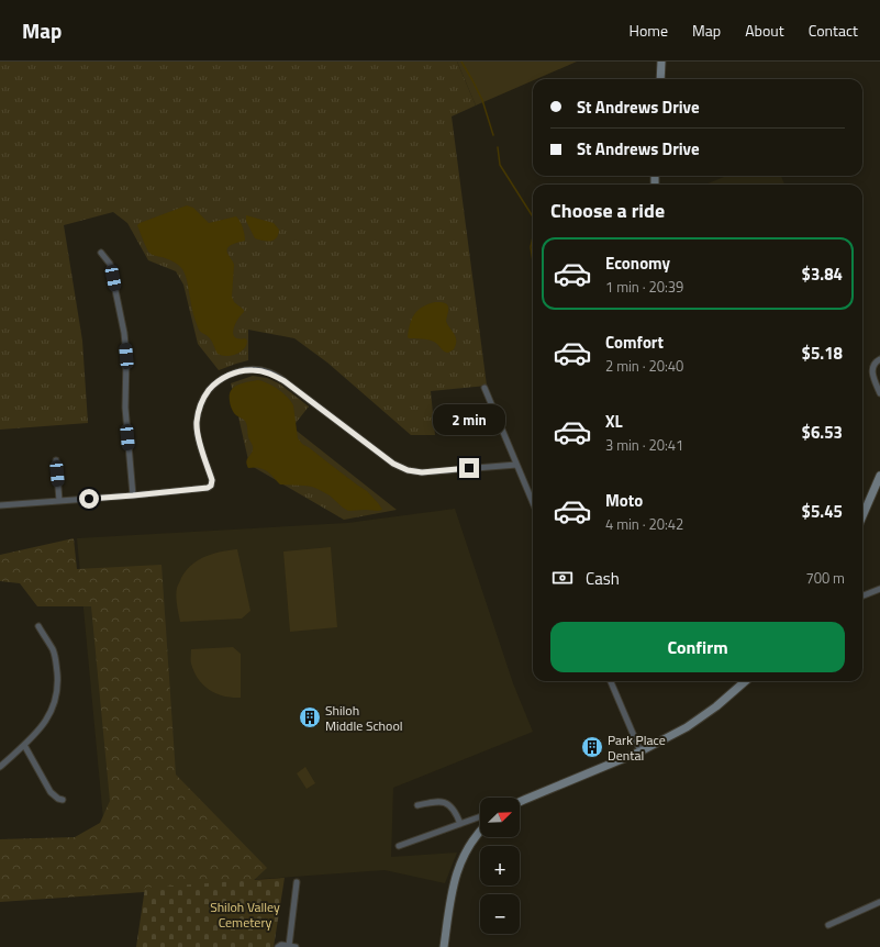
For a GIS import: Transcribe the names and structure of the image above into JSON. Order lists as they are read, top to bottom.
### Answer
{
  "parks": ["Shiloh Valley Cemetery"],
  "places": {
    "building": ["Shiloh Middle School", "Park Place Dental"]
  },
  "north": "top right",
  "page": {
    "header": "Map",
    "nav": [
      "Home",
      "Map",
      "About",
      "Contact"
    ],
    "banner": ["St Andrews Drive", "St Andrews Drive"],
    "heading": "Choose a ride",
    "list": [
      {
        "name": "Economy",
        "note": "1 min · 20:39",
        "value": "$3.84"
      },
      {
        "name": "Comfort",
        "note": "2 min · 20:40",
        "value": "$5.18"
      },
      {
        "name": "XL",
        "note": "3 min · 20:41",
        "value": "$6.53"
      },
      {
        "name": "Moto",
        "note": "4 min · 20:42",
        "value": "$5.45"
      }
    ],
    "bubble": "2 min",
    "pay": ["Cash", "700 m"],
    "buttons": "Confirm",
    "map_buttons": ["+", "−"]
  }
}
